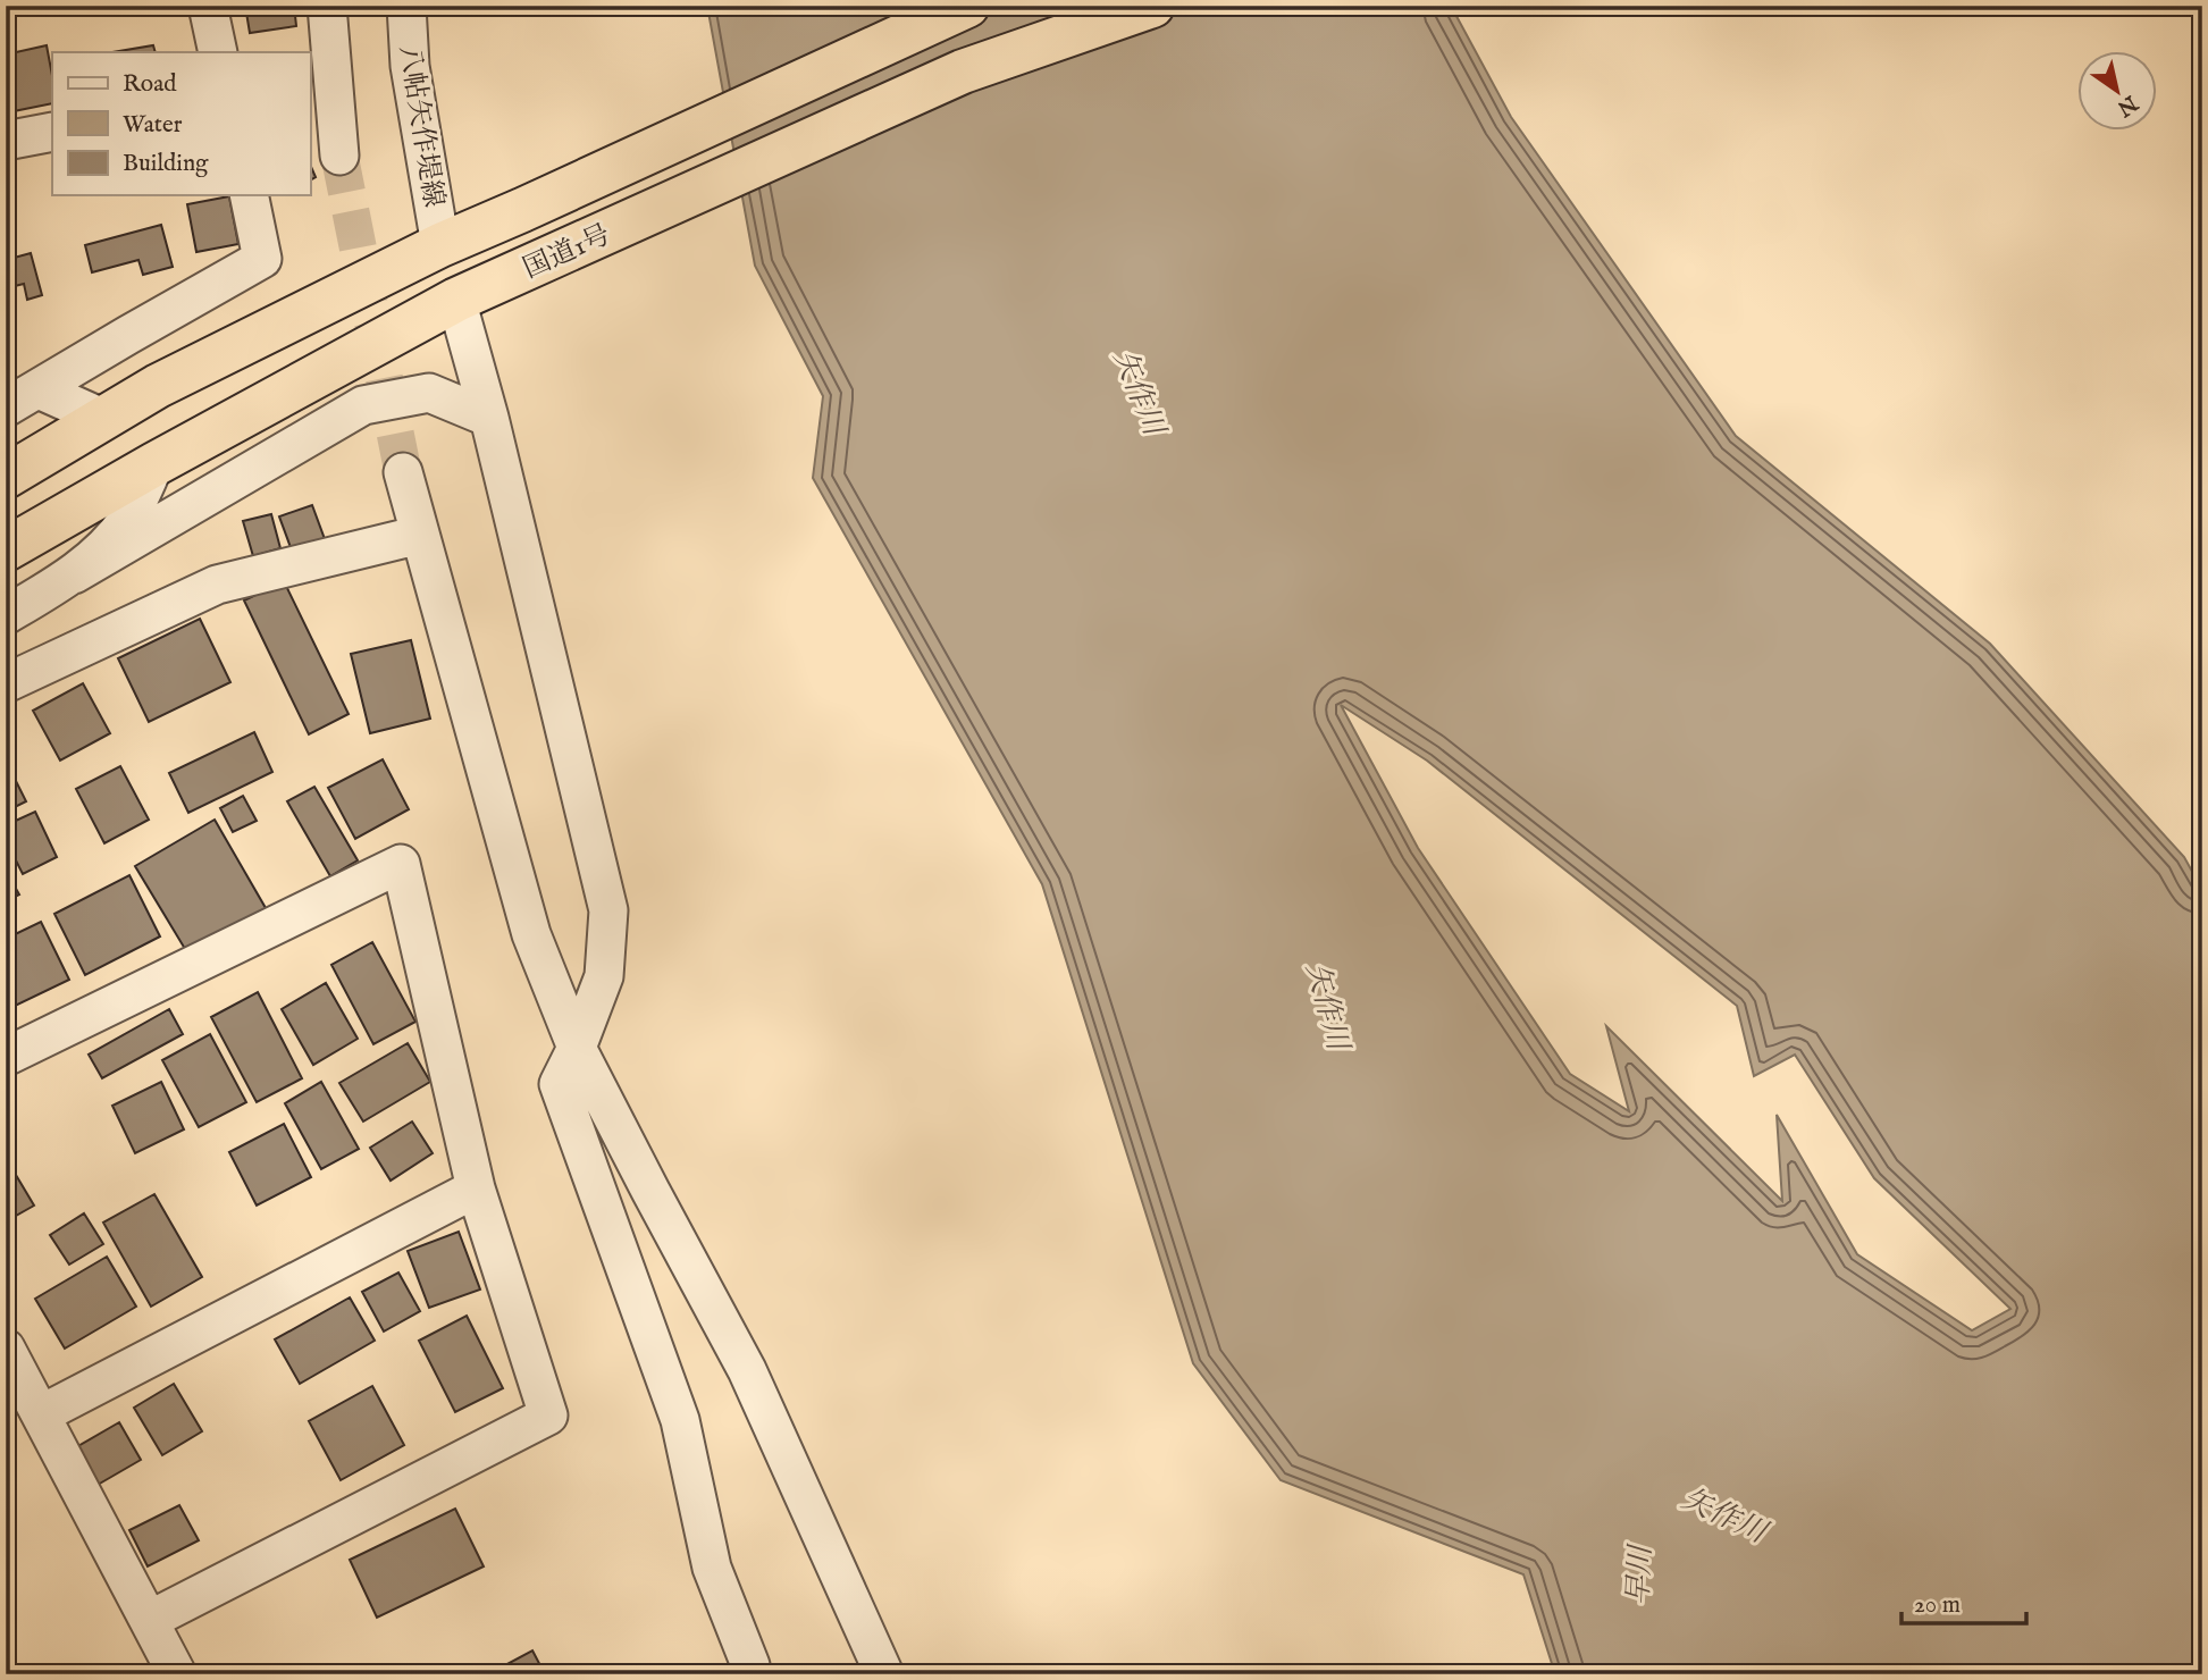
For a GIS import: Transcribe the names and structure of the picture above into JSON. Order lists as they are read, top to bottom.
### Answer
{
  "streets": {
    "highway": ["国道1号"],
    "street": ["八帖矢作堤線"]
  },
  "crossings": [
    ["八帖矢作堤線", "国道1号"]
  ],
  "water": ["矢作川", "早川"],
  "legend": ["Road", "Water", "Building"],
  "scale_bar": "20 m",
  "north": "bottom right"
}
